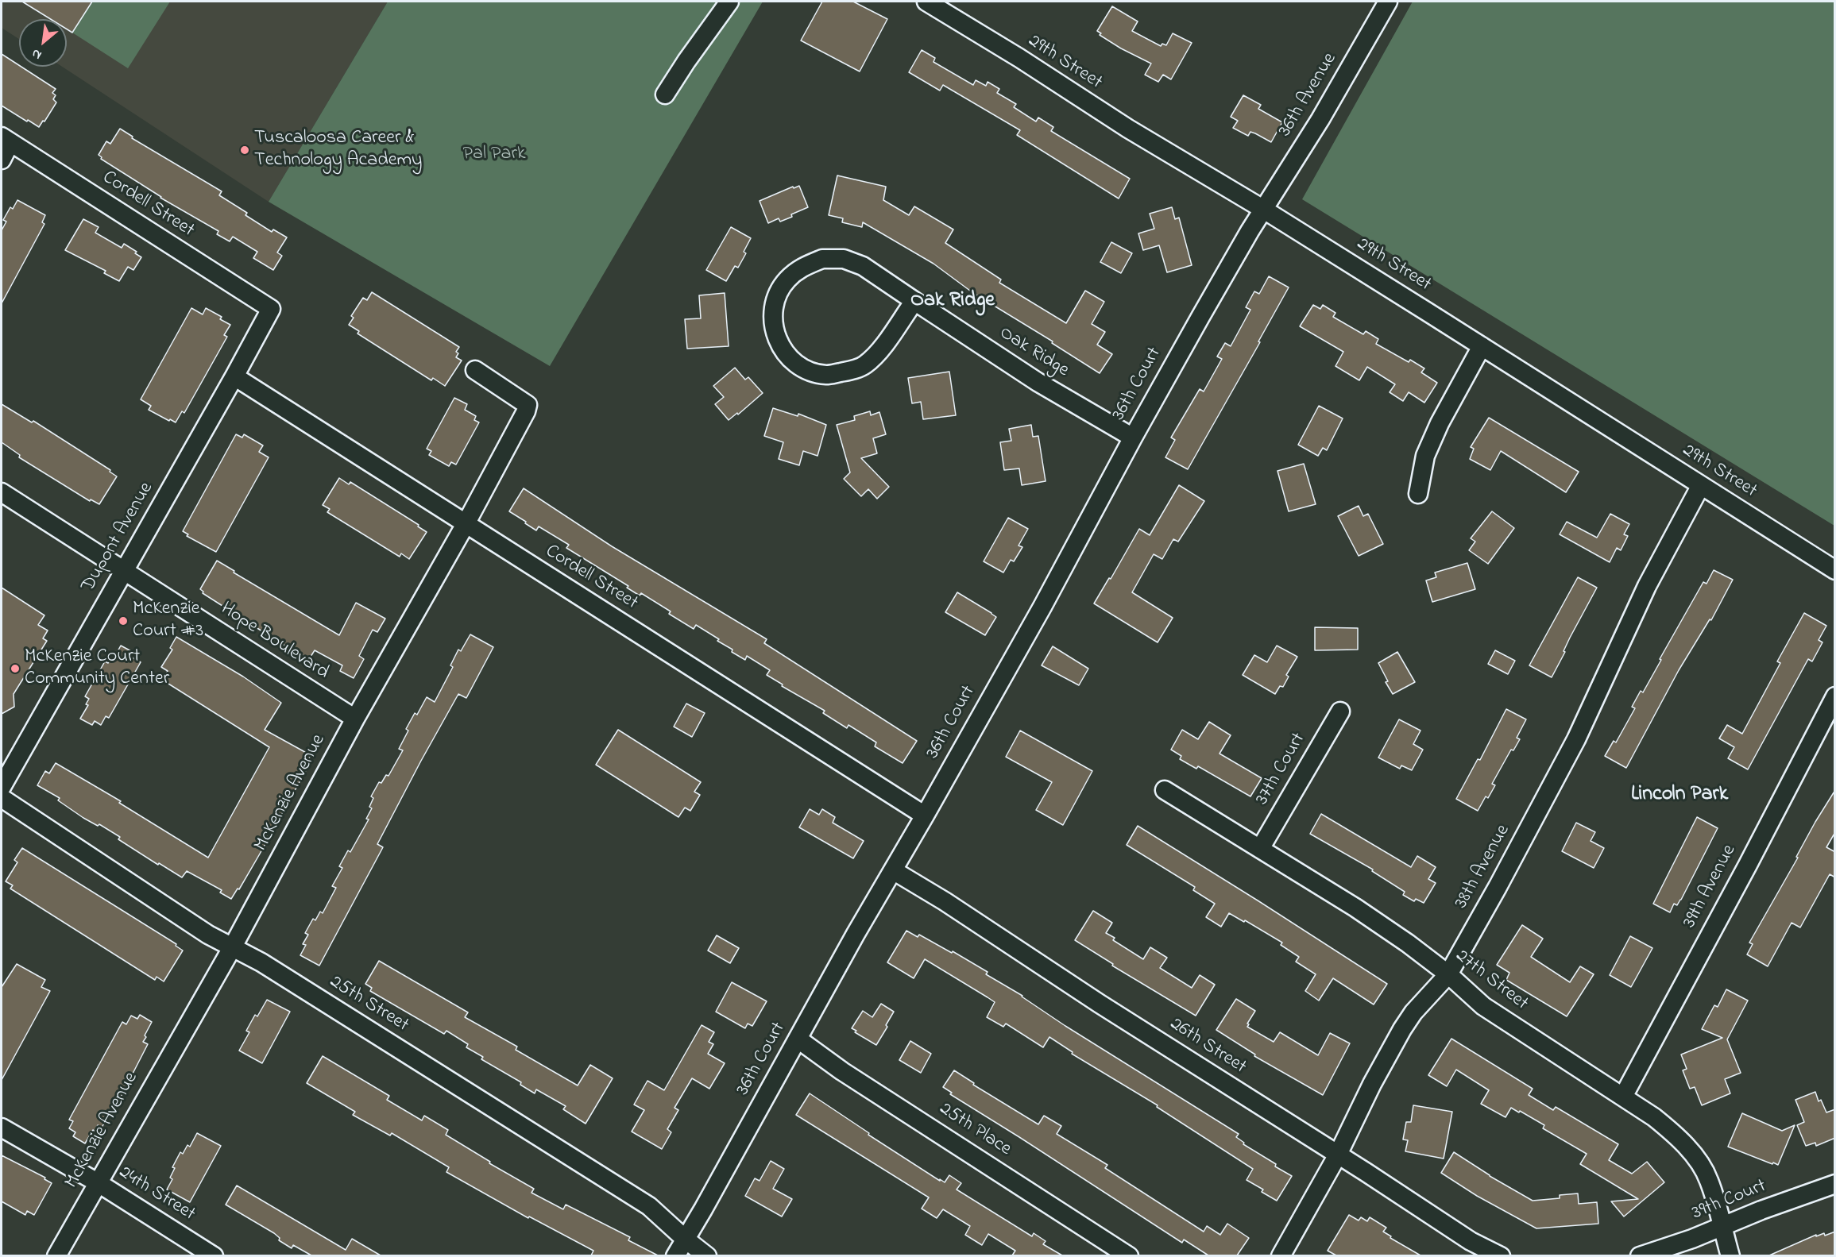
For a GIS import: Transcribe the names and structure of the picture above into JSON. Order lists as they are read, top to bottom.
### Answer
{
  "streets": {
    "street": [
      "29th Street",
      "36th Avenue",
      "Cordell Street",
      "Oak Ridge",
      "36th Court",
      "Dupont Avenue",
      "Hope Boulevard",
      "37th Court",
      "McKenzie Avenue",
      "38th Avenue",
      "39th Avenue",
      "27th Street",
      "25th Street",
      "26th Street",
      "25th Place",
      "24th Street",
      "39th Court"
    ]
  },
  "crossings": [
    ["29th Street", "36th Avenue"],
    ["29th Street", "36th Court"],
    ["29th Street", "38th Avenue"],
    ["36th Avenue", "36th Court"],
    ["Cordell Street", "36th Court"],
    ["Cordell Street", "Dupont Avenue"],
    ["Cordell Street", "McKenzie Avenue"],
    ["Oak Ridge", "36th Court"],
    ["36th Court", "25th Street"],
    ["36th Court", "26th Street"],
    ["36th Court", "25th Place"],
    ["Dupont Avenue", "Hope Boulevard"],
    ["Hope Boulevard", "McKenzie Avenue"],
    ["37th Court", "27th Street"],
    ["McKenzie Avenue", "25th Street"],
    ["McKenzie Avenue", "24th Street"],
    ["38th Avenue", "27th Street"],
    ["38th Avenue", "26th Street"],
    ["39th Avenue", "27th Street"],
    ["27th Street", "39th Court"]
  ],
  "districts": ["Oak Ridge", "Lincoln Park"],
  "parks": ["Pal Park"],
  "places": ["Tuscaloosa Career & Technology Academy", "McKenzie Court #3", "McKenzie Court Community Center"],
  "north": "bottom left"
}
